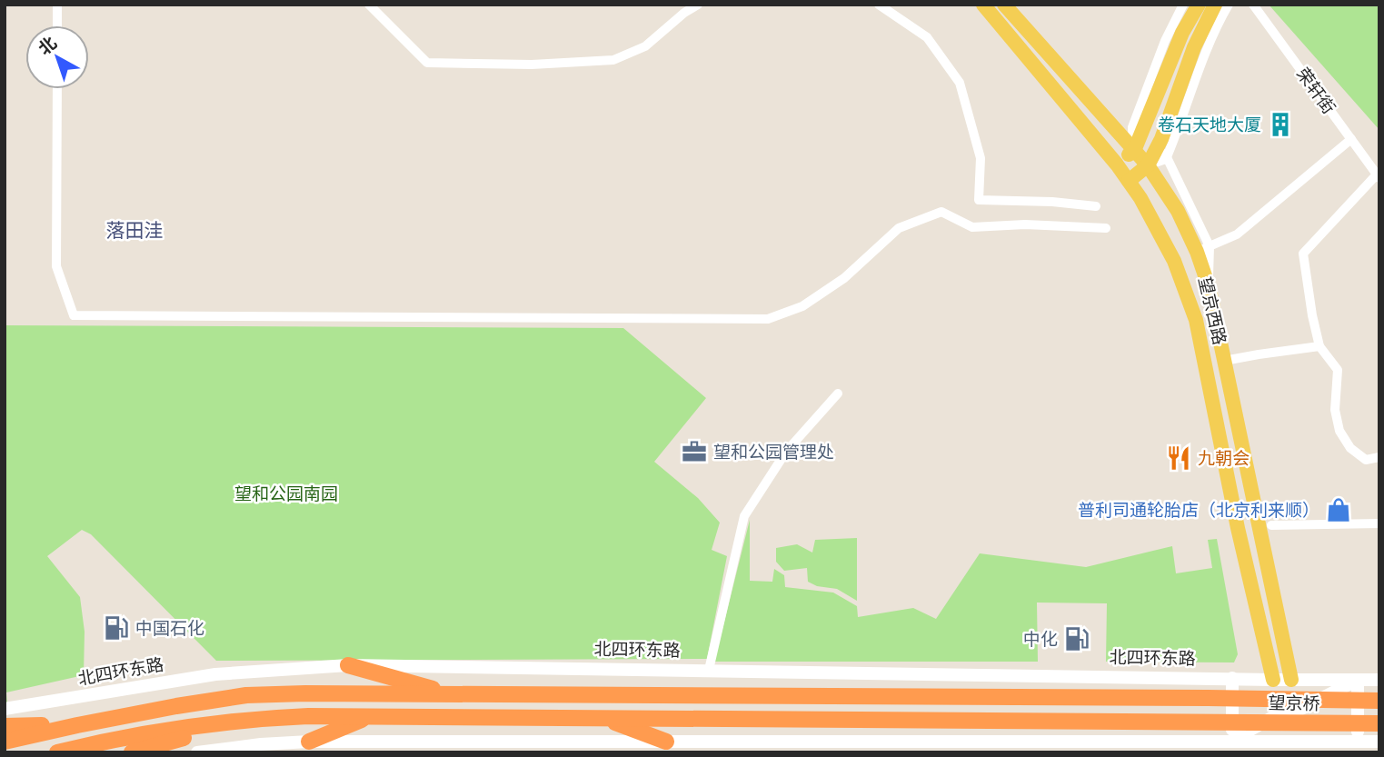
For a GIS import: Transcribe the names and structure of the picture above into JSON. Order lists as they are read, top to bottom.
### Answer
{
  "streets": {
    "highway": ["望京桥"],
    "main road": ["望京西路"],
    "street": ["荣轩街", "北四环东路"]
  },
  "crossings": [
    ["望京西路", "北四环东路"]
  ],
  "districts": ["落田洼"],
  "parks": ["望和公园南园"],
  "places": {
    "building": ["卷石天地大厦"],
    "office": ["望和公园管理处"],
    "restaurant": ["九朝会"],
    "shop": ["普利司通轮胎店（北京利来顺）"],
    "fuel station": ["中国石化", "中化"]
  },
  "north": "top left"
}
